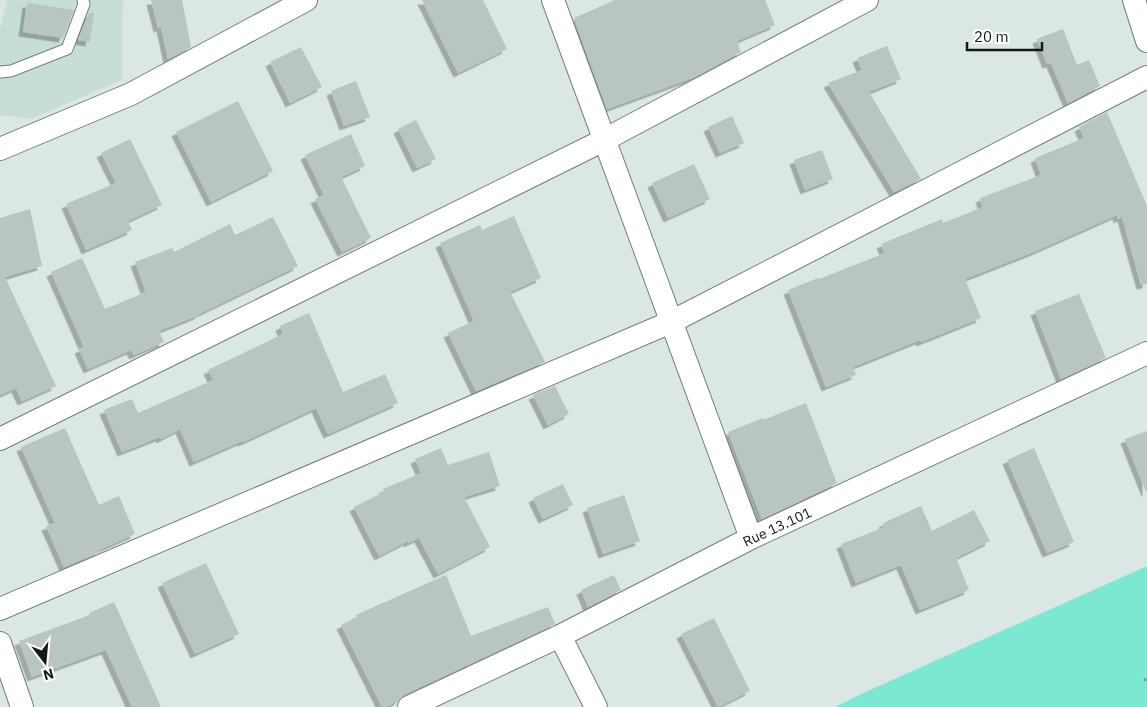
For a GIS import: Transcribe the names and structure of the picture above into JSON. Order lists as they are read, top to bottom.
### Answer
{
  "streets": {
    "street": ["Rue 13.101"]
  },
  "scale_bar": "20 m",
  "north": "bottom"
}
